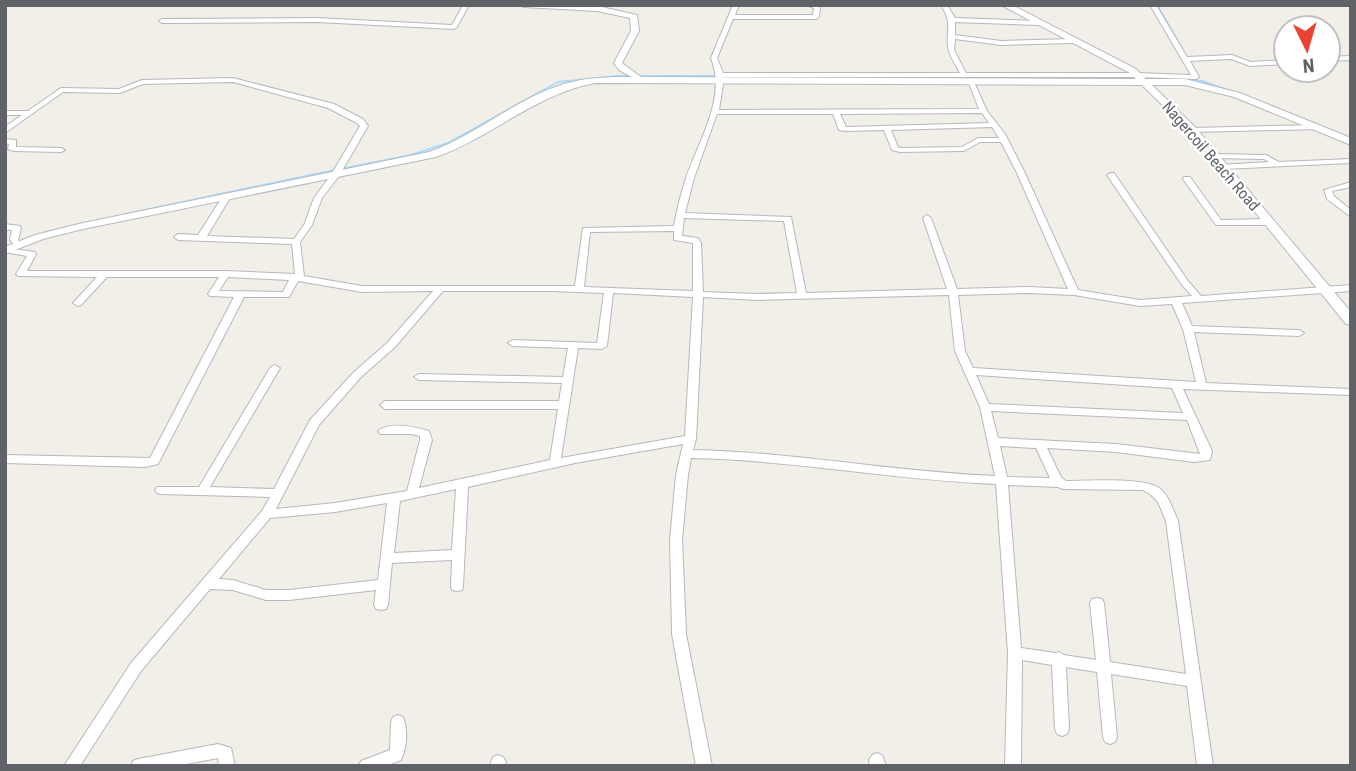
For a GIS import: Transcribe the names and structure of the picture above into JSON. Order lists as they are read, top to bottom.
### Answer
{
  "streets": {
    "street": ["Nagercoil Beach Road"]
  },
  "north": "bottom"
}
